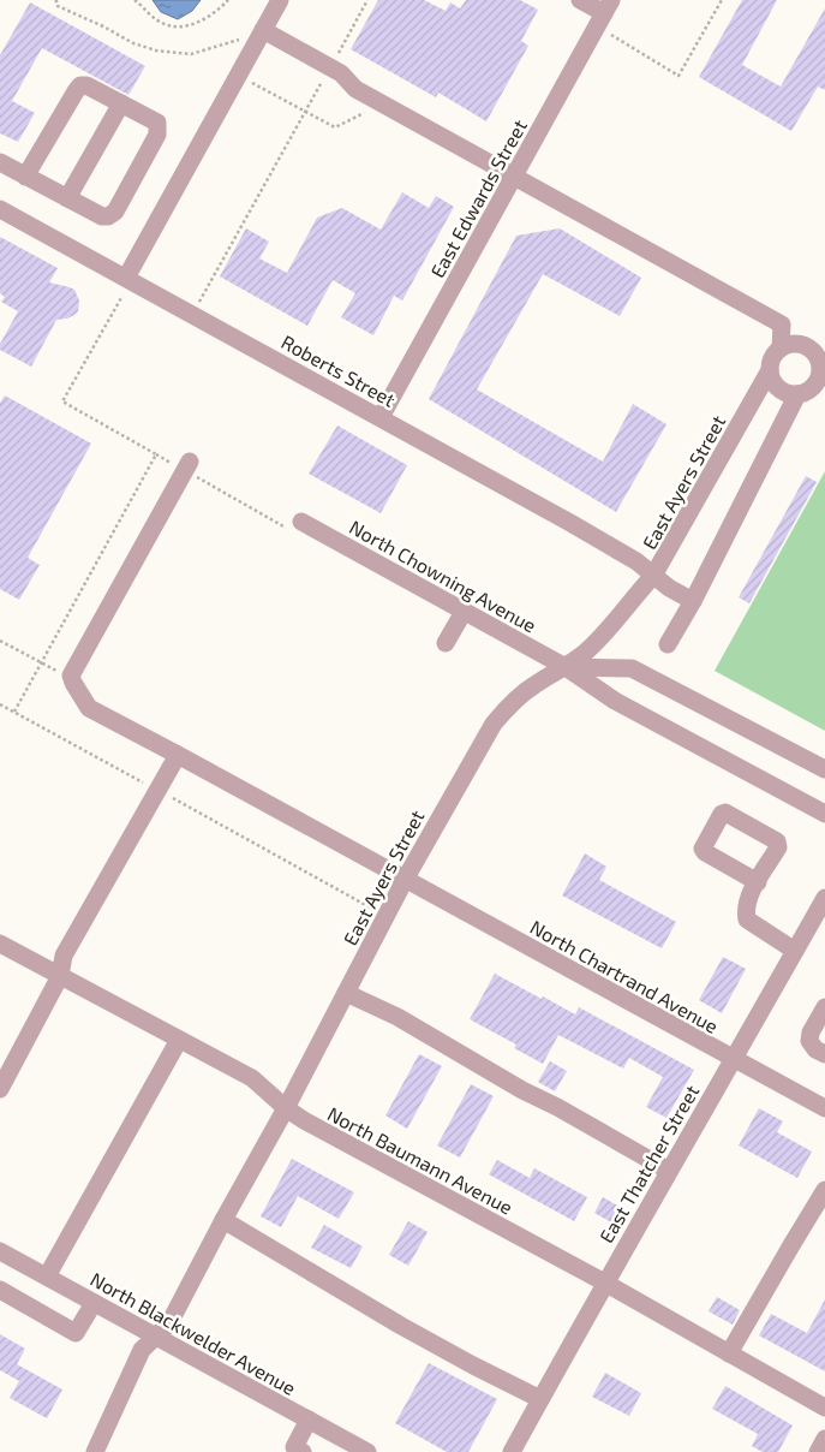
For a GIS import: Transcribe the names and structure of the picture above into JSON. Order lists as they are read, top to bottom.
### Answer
{
  "streets": {
    "street": [
      "East Edwards Street",
      "Roberts Street",
      "East Ayers Street",
      "North Chowning Avenue",
      "North Chartrand Avenue",
      "North Baumann Avenue",
      "East Thatcher Street",
      "North Blackwelder Avenue"
    ]
  },
  "crossings": [
    ["East Edwards Street", "Roberts Street"],
    ["Roberts Street", "East Ayers Street"],
    ["East Ayers Street", "North Chowning Avenue"],
    ["East Ayers Street", "North Chartrand Avenue"],
    ["East Ayers Street", "North Baumann Avenue"],
    ["East Ayers Street", "North Blackwelder Avenue"],
    ["North Chartrand Avenue", "East Thatcher Street"],
    ["North Baumann Avenue", "East Thatcher Street"]
  ]
}
